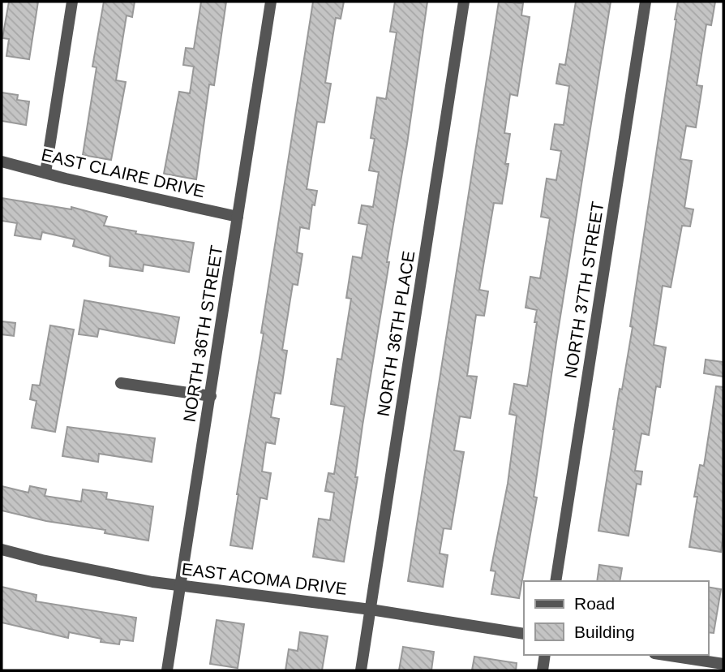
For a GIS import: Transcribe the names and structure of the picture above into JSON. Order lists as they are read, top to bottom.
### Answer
{
  "streets": {
    "street": [
      "EAST CLAIRE DRIVE",
      "NORTH 37TH STREET",
      "NORTH 36TH STREET",
      "NORTH 36TH PLACE",
      "EAST ACOMA DRIVE"
    ]
  },
  "crossings": [
    ["EAST CLAIRE DRIVE", "NORTH 36TH STREET"],
    ["NORTH 36TH STREET", "EAST ACOMA DRIVE"],
    ["NORTH 36TH PLACE", "EAST ACOMA DRIVE"]
  ],
  "legend": ["Road", "Building"]
}
